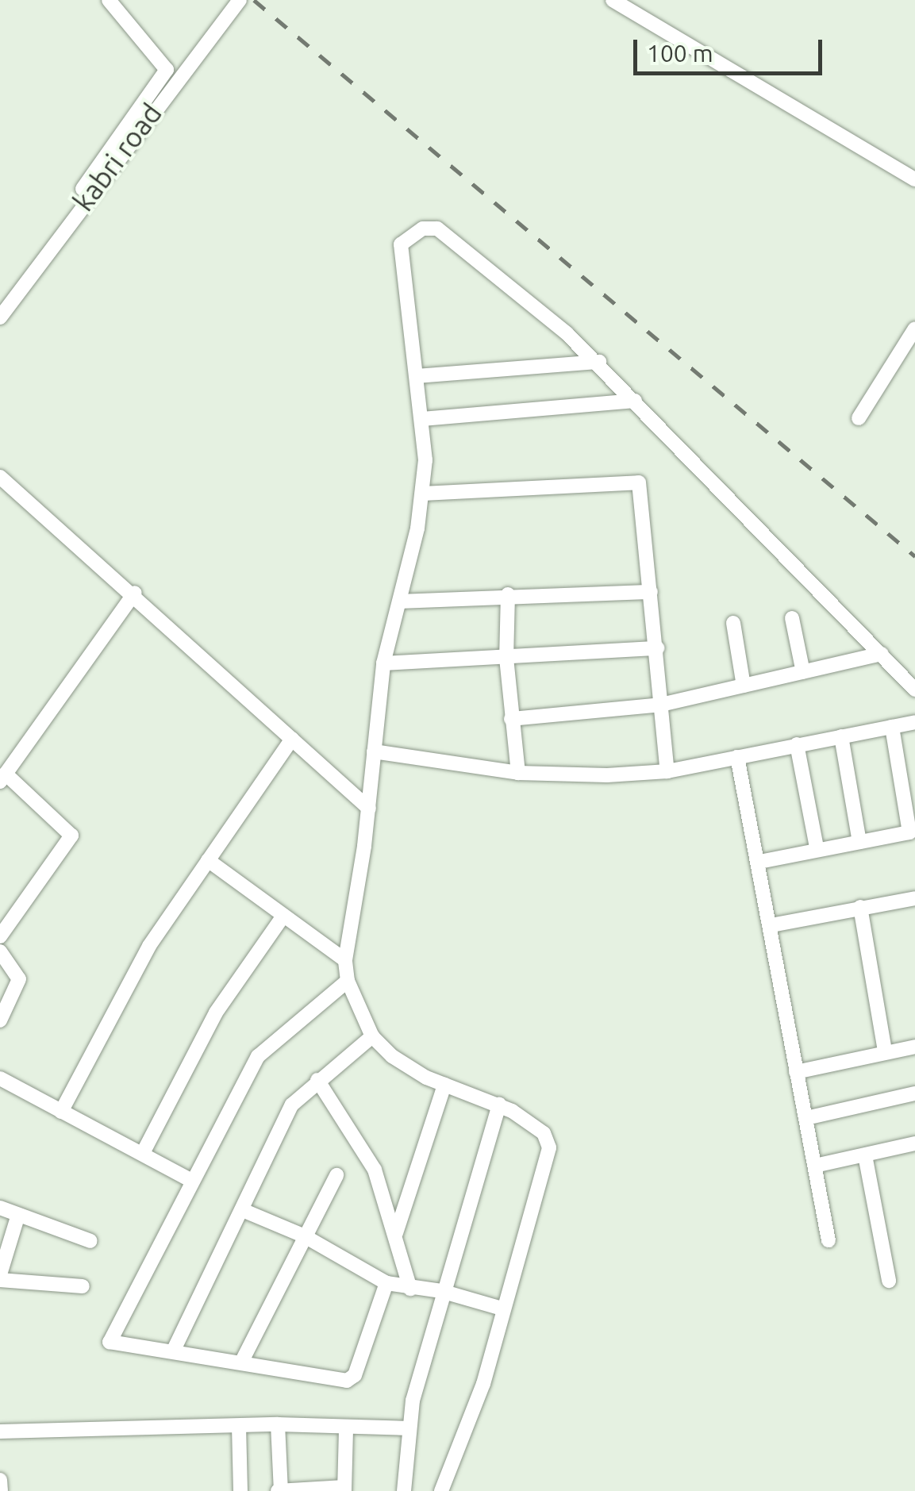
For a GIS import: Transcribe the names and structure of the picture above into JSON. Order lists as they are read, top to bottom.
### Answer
{
  "streets": {
    "street": ["kabri road"]
  },
  "scale_bar": "100 m"
}
